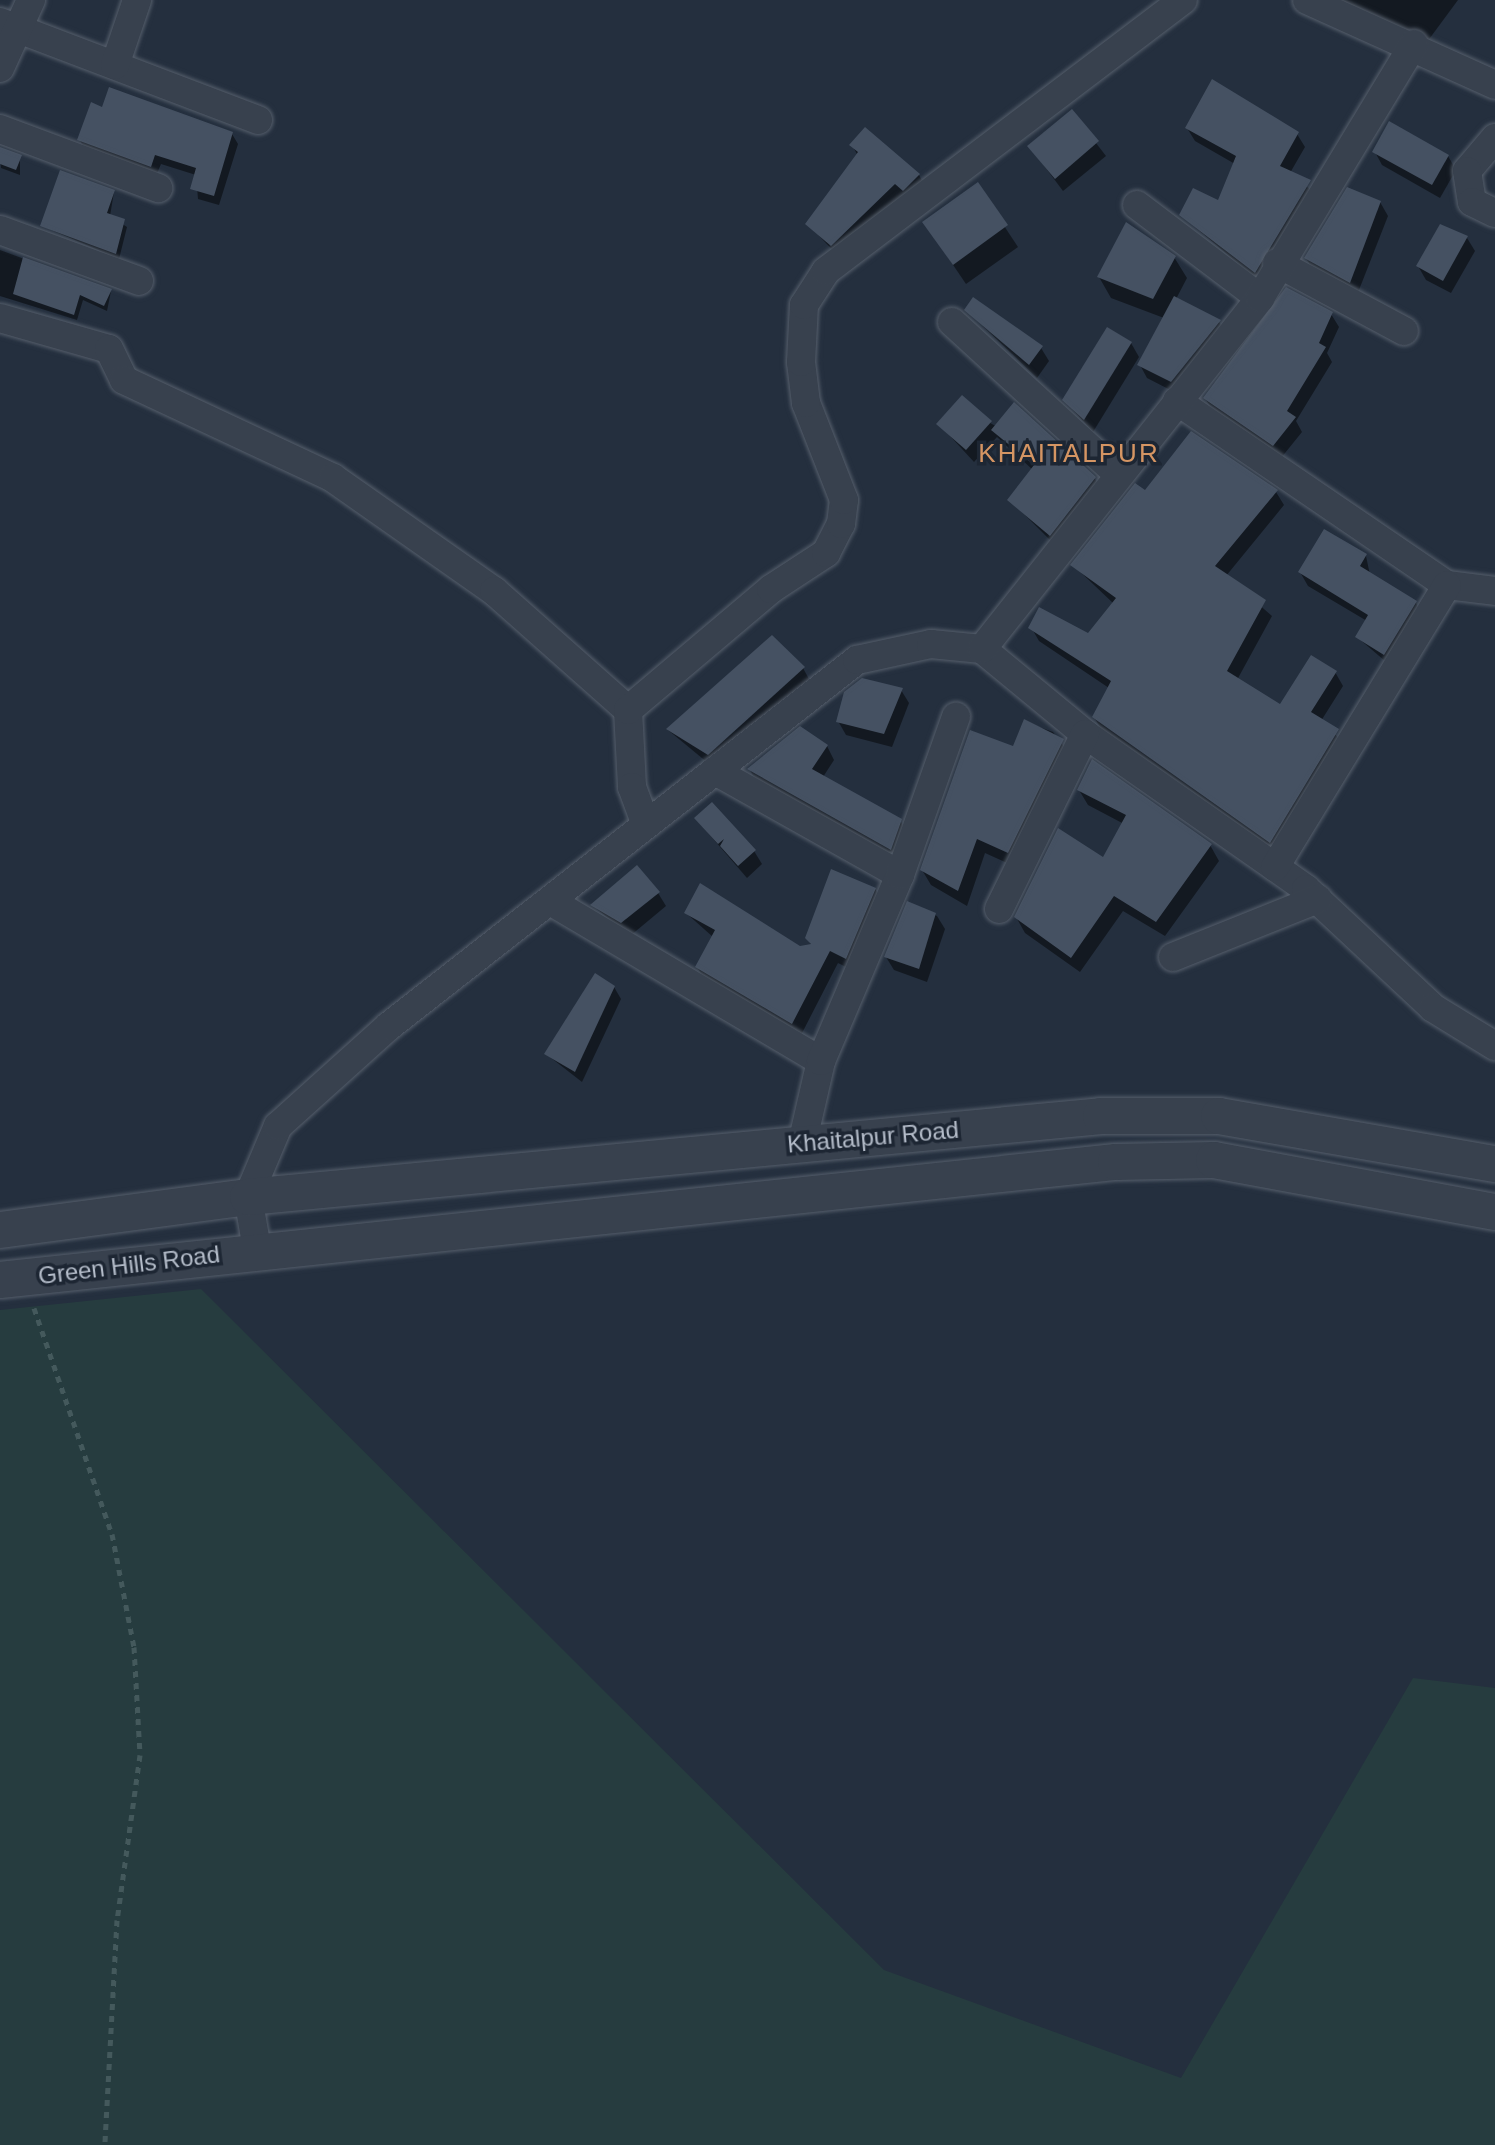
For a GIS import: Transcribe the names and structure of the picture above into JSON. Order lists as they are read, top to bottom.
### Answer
{
  "streets": {
    "street": ["Khaitalpur Road", "Green Hills Road"]
  },
  "crossings": [
    ["Khaitalpur Road", "Green Hills Road"]
  ],
  "districts": ["KHAITALPUR"]
}
